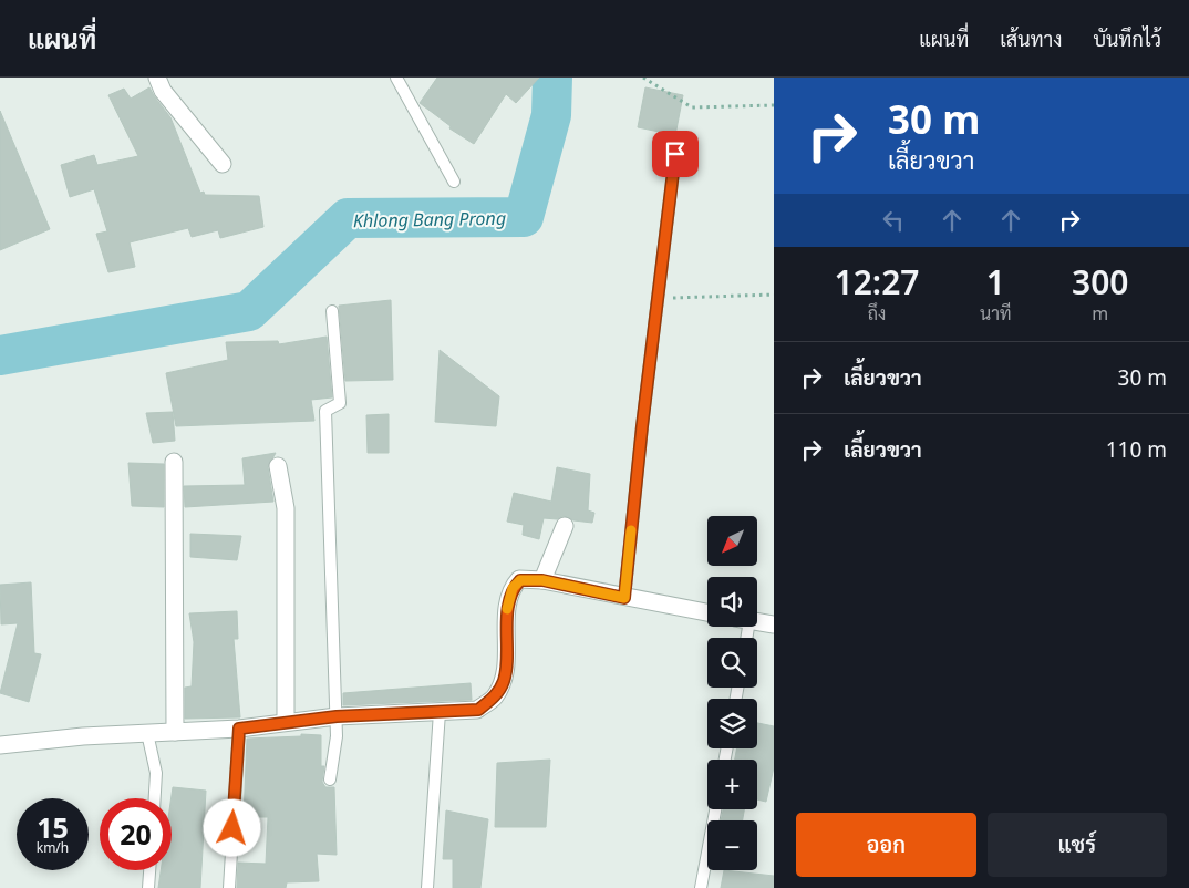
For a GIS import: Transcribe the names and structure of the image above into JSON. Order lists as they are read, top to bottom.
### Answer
{
  "water": ["Khlong Bang Prong"],
  "north": "bottom left",
  "page": {
    "header": "แผนที่",
    "nav": ["แผนที่", "เส้นทาง", "บันทึกไว้"],
    "turn": ["30 m", "เลี้ยวขวา"],
    "eta": [
      "12:27",
      "ถึง",
      "1",
      "นาที",
      "300",
      "m"
    ],
    "list": [
      {
        "name": "เลี้ยวขวา",
        "value": "30 m"
      },
      {
        "name": "เลี้ยวขวา",
        "value": "110 m"
      }
    ],
    "map_buttons": ["+", "−"],
    "speed": "15 km/h",
    "limit": "20",
    "buttons": ["ออก", "แชร์"]
  }
}
